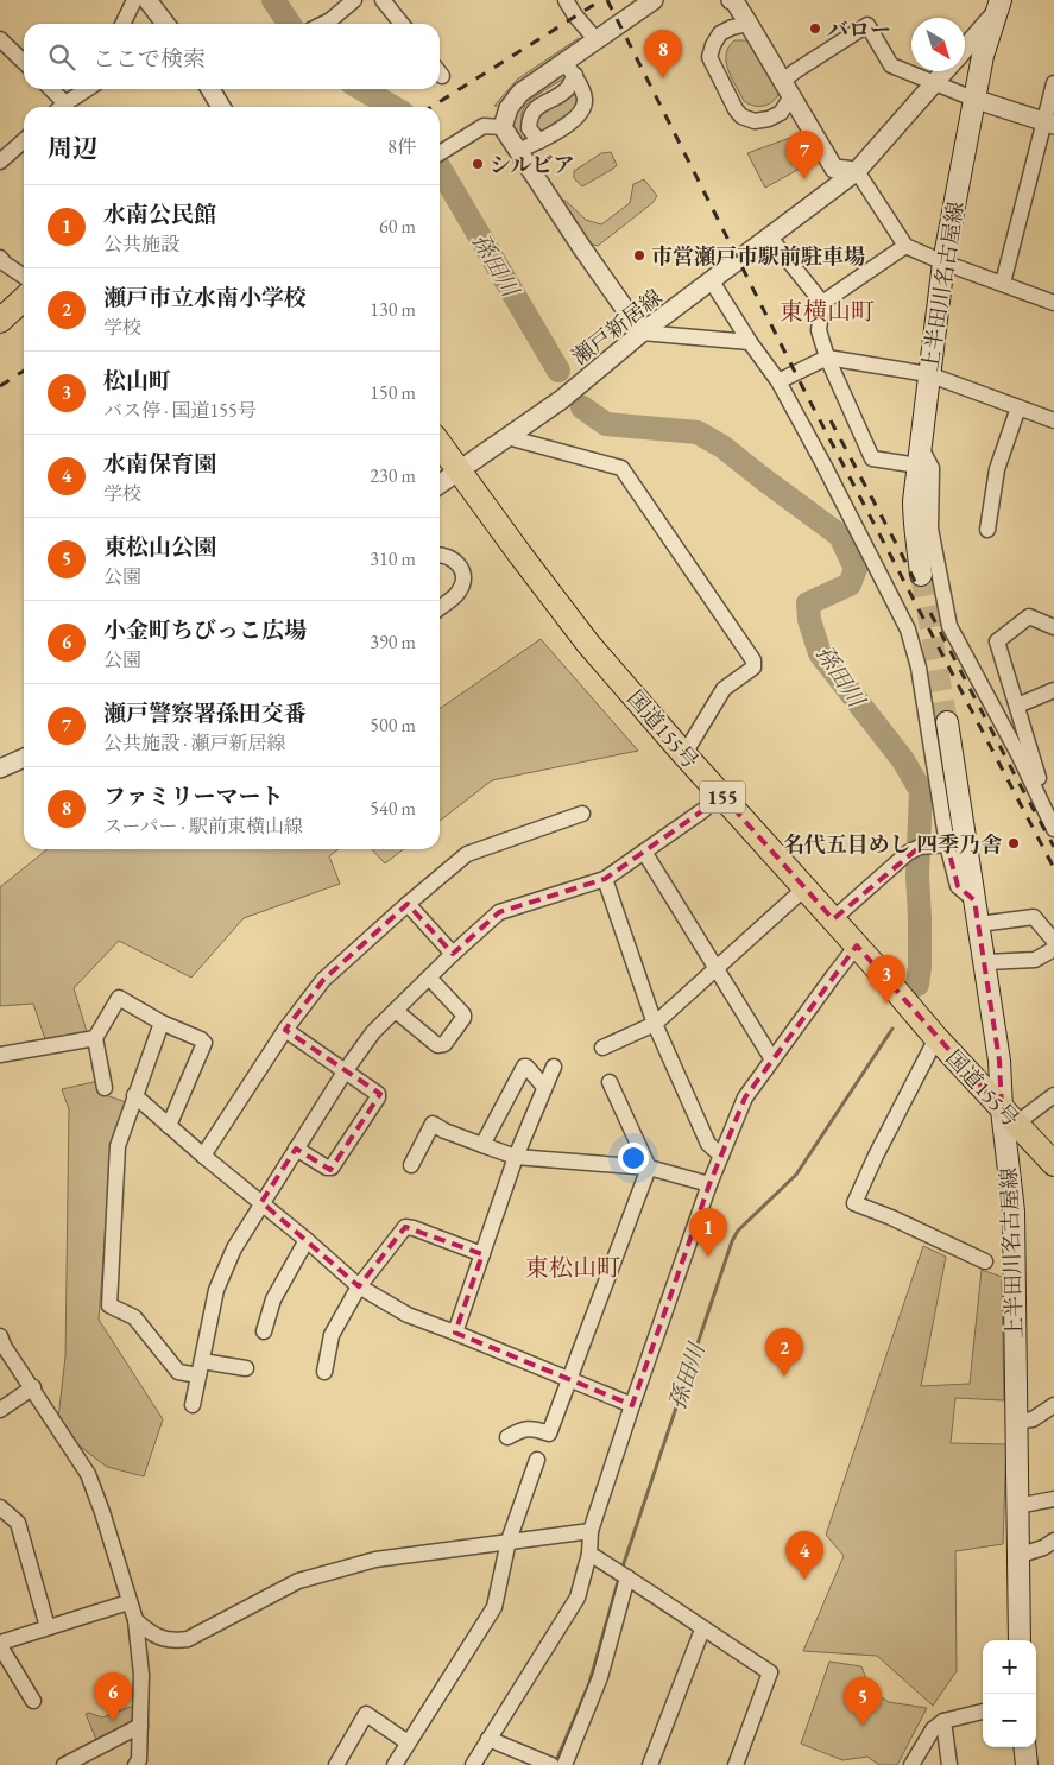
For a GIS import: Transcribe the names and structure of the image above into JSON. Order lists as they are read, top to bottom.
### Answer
{
  "streets": {
    "highway": ["国道155号", "155"],
    "main road": ["上半田川名古屋線"],
    "street": ["瀬戸新居線"]
  },
  "crossings": [
    ["上半田川名古屋線", "国道155号"],
    ["瀬戸新居線", "国道155号"]
  ],
  "districts": ["東横山町", "東松山町"],
  "water": ["孫田川"],
  "places": [
    "バロー",
    "シルビア",
    "市営瀬戸市駅前駐車場",
    "名代五目めし 四季乃舎"
  ],
  "north": "bottom right",
  "page": {
    "search": "ここで検索",
    "pins": [
      "8",
      "7",
      "3",
      "1",
      "2",
      "4",
      "6",
      "5"
    ],
    "heading": ["周辺", "8件"],
    "list": [
      {
        "mark": "1",
        "name": "水南公民館",
        "note": "公共施設",
        "value": "60 m"
      },
      {
        "mark": "2",
        "name": "瀬戸市立水南小学校",
        "note": "学校",
        "value": "130 m"
      },
      {
        "mark": "3",
        "name": "松山町",
        "note": "バス停 · 国道155号",
        "value": "150 m"
      },
      {
        "mark": "4",
        "name": "水南保育園",
        "note": "学校",
        "value": "230 m"
      },
      {
        "mark": "5",
        "name": "東松山公園",
        "note": "公園",
        "value": "310 m"
      },
      {
        "mark": "6",
        "name": "小金町ちびっこ広場",
        "note": "公園",
        "value": "390 m"
      },
      {
        "mark": "7",
        "name": "瀬戸警察署孫田交番",
        "note": "公共施設 · 瀬戸新居線",
        "value": "500 m"
      },
      {
        "mark": "8",
        "name": "ファミリーマート",
        "note": "スーパー · 駅前東横山線",
        "value": "540 m"
      }
    ],
    "map_buttons": ["+", "−"]
  }
}
